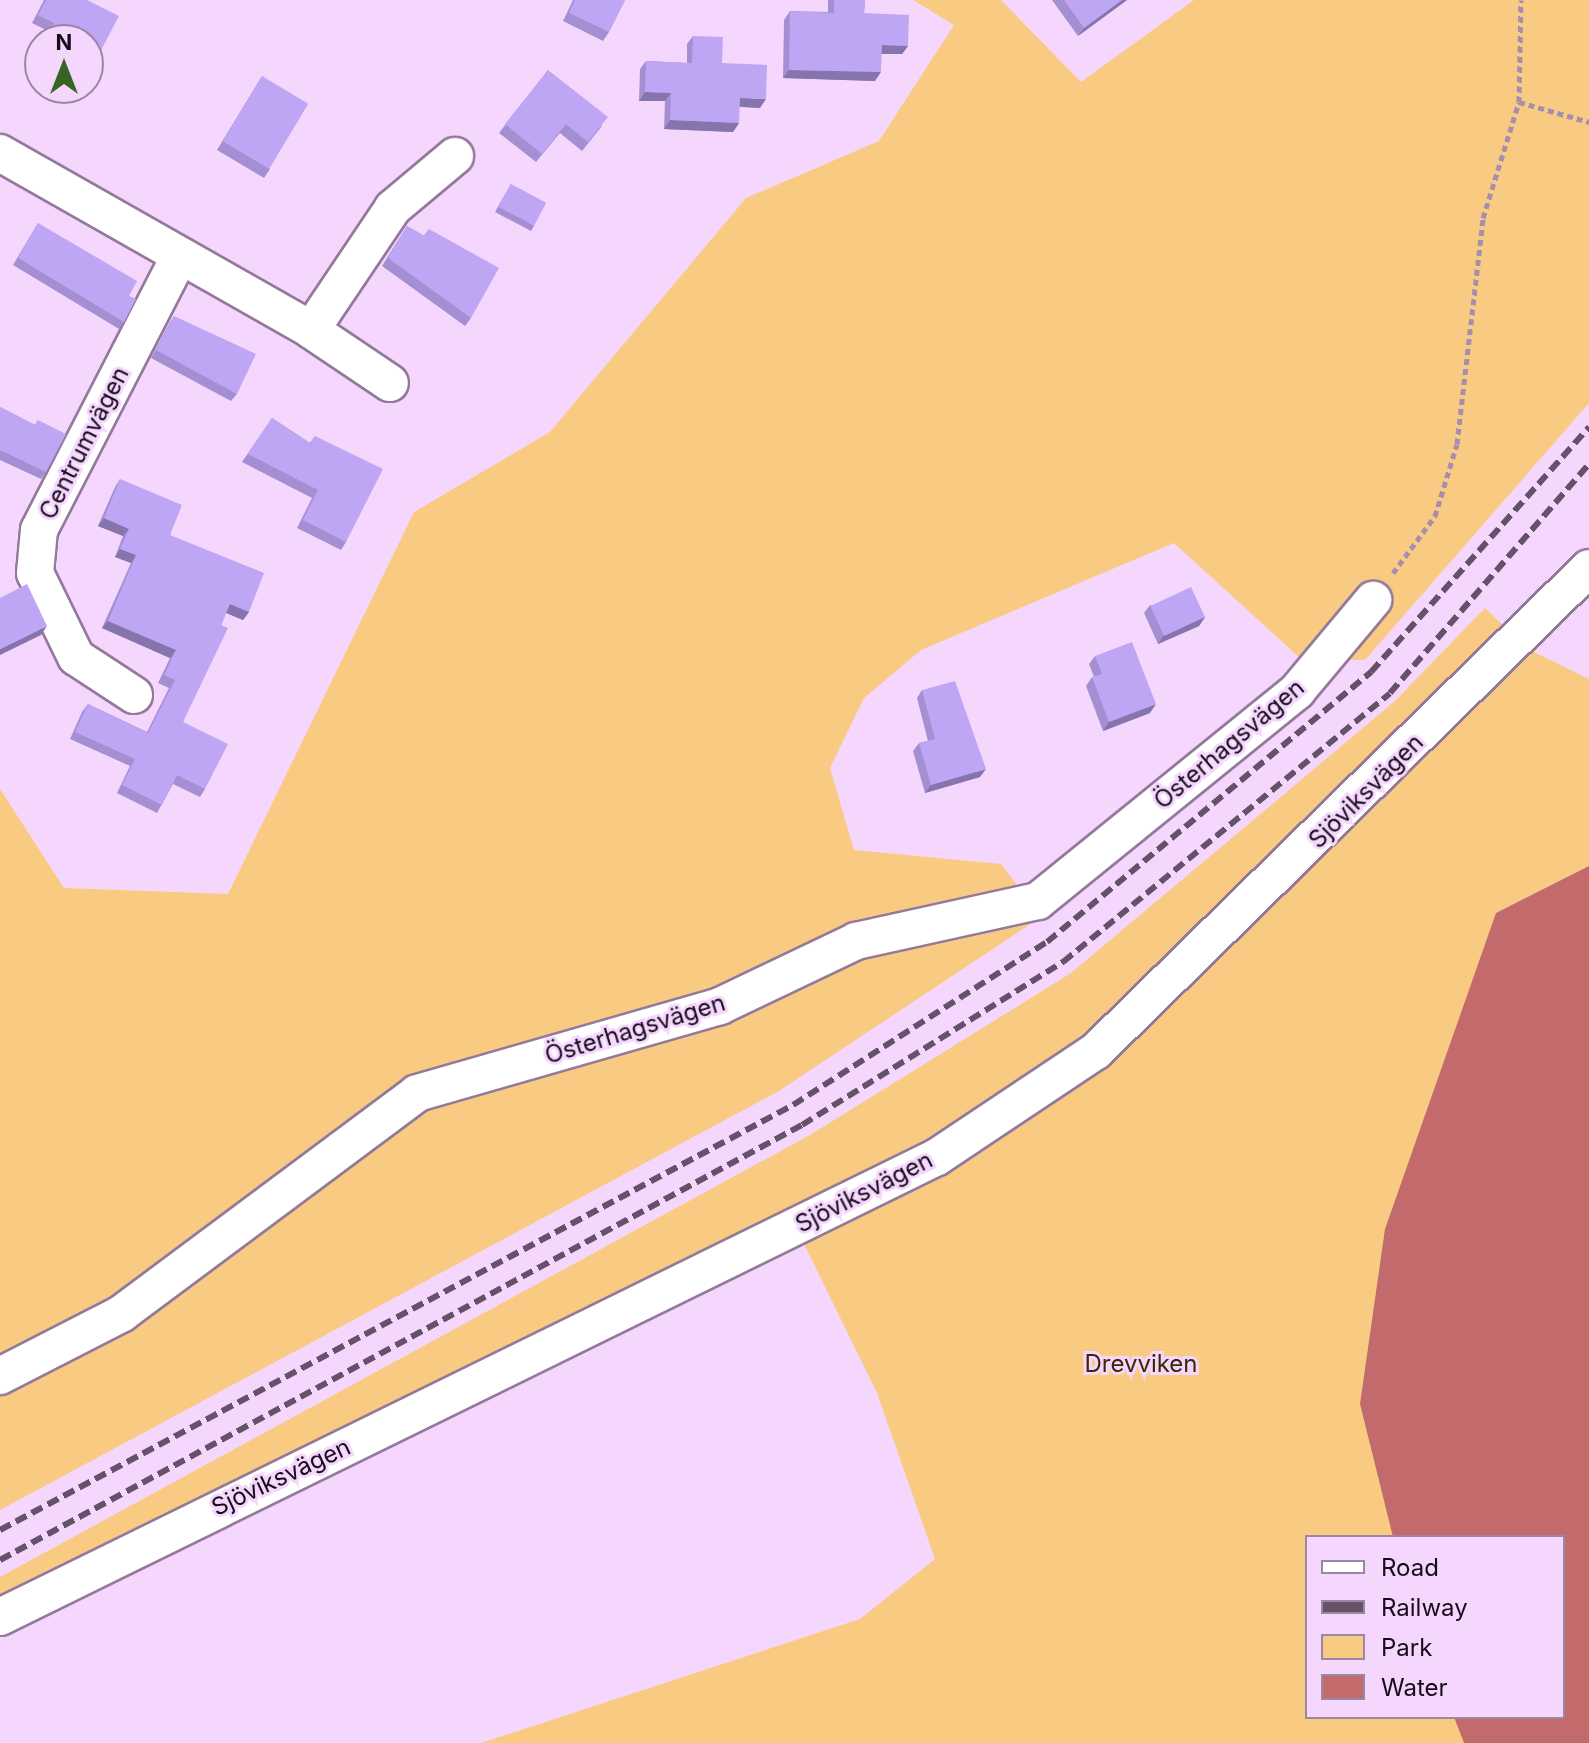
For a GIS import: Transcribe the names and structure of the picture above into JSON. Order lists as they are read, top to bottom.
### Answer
{
  "streets": {
    "street": ["Centrumvägen", "Österhagsvägen", "Sjöviksvägen"]
  },
  "parks": ["Drevviken"],
  "legend": [
    "Road",
    "Railway",
    "Park",
    "Water"
  ],
  "north": "top"
}
